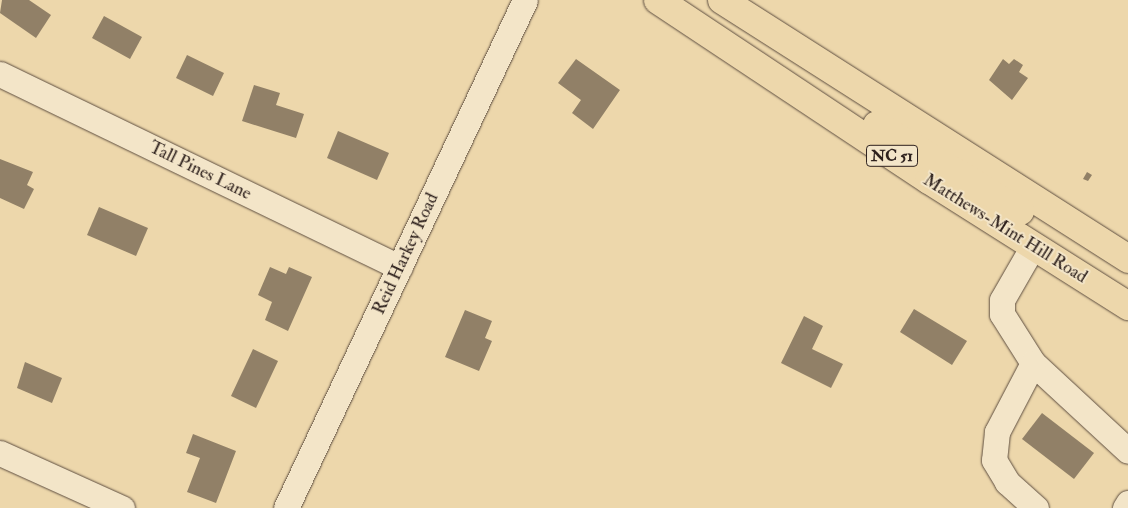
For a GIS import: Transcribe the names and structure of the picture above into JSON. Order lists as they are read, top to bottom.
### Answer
{
  "streets": {
    "main road": ["NC 51", "Matthews-Mint Hill Road"],
    "street": ["Tall Pines Lane", "Reid Harkey Road"]
  },
  "crossings": [
    ["Tall Pines Lane", "Reid Harkey Road"]
  ]
}
